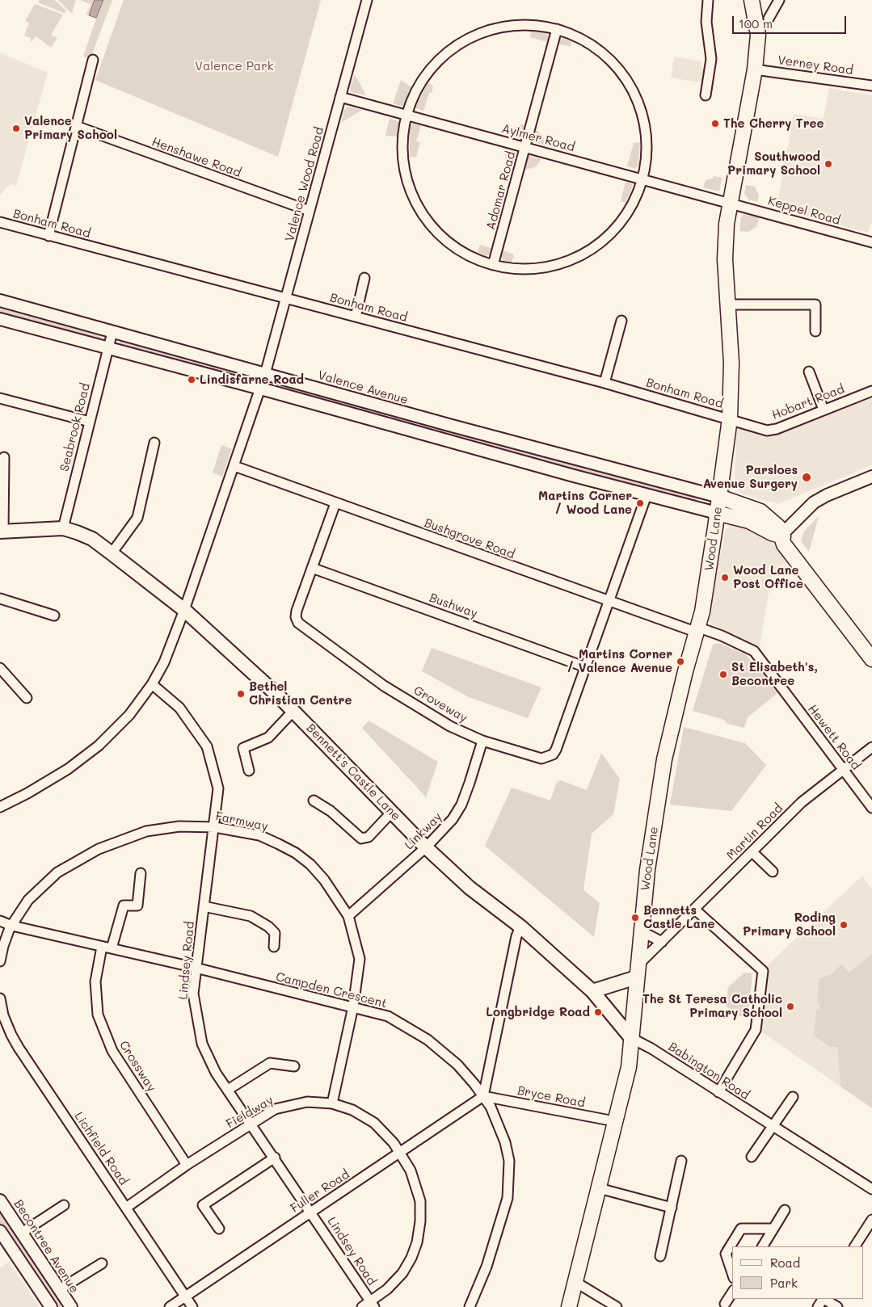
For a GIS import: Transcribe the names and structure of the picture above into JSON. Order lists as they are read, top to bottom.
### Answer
{
  "streets": {
    "main road": ["Wood Lane", "Bennett's Castle Lane"],
    "street": [
      "Verney Road",
      "Aylmer Road",
      "Henshawe Road",
      "Valence Wood Road",
      "Adomar Road",
      "Keppel Road",
      "Bonham Road",
      "Valence Avenue",
      "Hobart Road",
      "Seabrook Road",
      "Bushgrove Road",
      "Bushway",
      "Groveway",
      "Hewett Road",
      "Farmway",
      "Linkway",
      "Martin Road",
      "Lindsey Road",
      "Campden Crescent",
      "Crossway",
      "Babington Road",
      "Bryce Road",
      "Fieldway",
      "Lichfield Road",
      "Fuller Road",
      "Becontree Avenue"
    ]
  },
  "crossings": [
    ["Verney Road", "Wood Lane"],
    ["Aylmer Road", "Valence Wood Road"],
    ["Aylmer Road", "Adomar Road"],
    ["Aylmer Road", "Keppel Road"],
    ["Aylmer Road", "Wood Lane"],
    ["Henshawe Road", "Valence Wood Road"],
    ["Valence Wood Road", "Bonham Road"],
    ["Valence Wood Road", "Valence Avenue"],
    ["Keppel Road", "Wood Lane"],
    ["Bonham Road", "Hobart Road"],
    ["Bonham Road", "Wood Lane"],
    ["Valence Avenue", "Seabrook Road"],
    ["Valence Avenue", "Wood Lane"],
    ["Hobart Road", "Wood Lane"],
    ["Seabrook Road", "Bennett's Castle Lane"],
    ["Bushgrove Road", "Wood Lane"],
    ["Bushgrove Road", "Groveway"],
    ["Bushgrove Road", "Hewett Road"],
    ["Wood Lane", "Hewett Road"],
    ["Wood Lane", "Martin Road"],
    ["Bushway", "Groveway"],
    ["Groveway", "Linkway"],
    ["Hewett Road", "Martin Road"],
    ["Bennett's Castle Lane", "Linkway"],
    ["Bennett's Castle Lane", "Babington Road"],
    ["Farmway", "Linkway"],
    ["Farmway", "Lindsey Road"],
    ["Farmway", "Campden Crescent"],
    ["Farmway", "Fieldway"],
    ["Lindsey Road", "Campden Crescent"],
    ["Lindsey Road", "Fieldway"],
    ["Lindsey Road", "Fuller Road"],
    ["Campden Crescent", "Crossway"],
    ["Campden Crescent", "Bryce Road"],
    ["Campden Crescent", "Fuller Road"],
    ["Crossway", "Fieldway"],
    ["Bryce Road", "Fuller Road"],
    ["Fieldway", "Lichfield Road"],
    ["Fieldway", "Fuller Road"],
    ["Lichfield Road", "Fuller Road"]
  ],
  "parks": ["Valence Park"],
  "places": [
    "The Cherry Tree",
    "Valence Primary School",
    "Southwood Primary School",
    "Lindisfarne Road",
    "Parsloes Avenue Surgery",
    "Martins Corner / Wood Lane",
    "Wood Lane Post Office",
    "Martins Corner / Valence Avenue",
    "St Elisabeth's, Becontree",
    "Bethel Christian Centre",
    "Bennetts Castle Lane",
    "Roding Primary School",
    "The St Teresa Catholic Primary School",
    "Longbridge Road"
  ],
  "legend": ["Road", "Park"],
  "scale_bar": "100 m"
}
